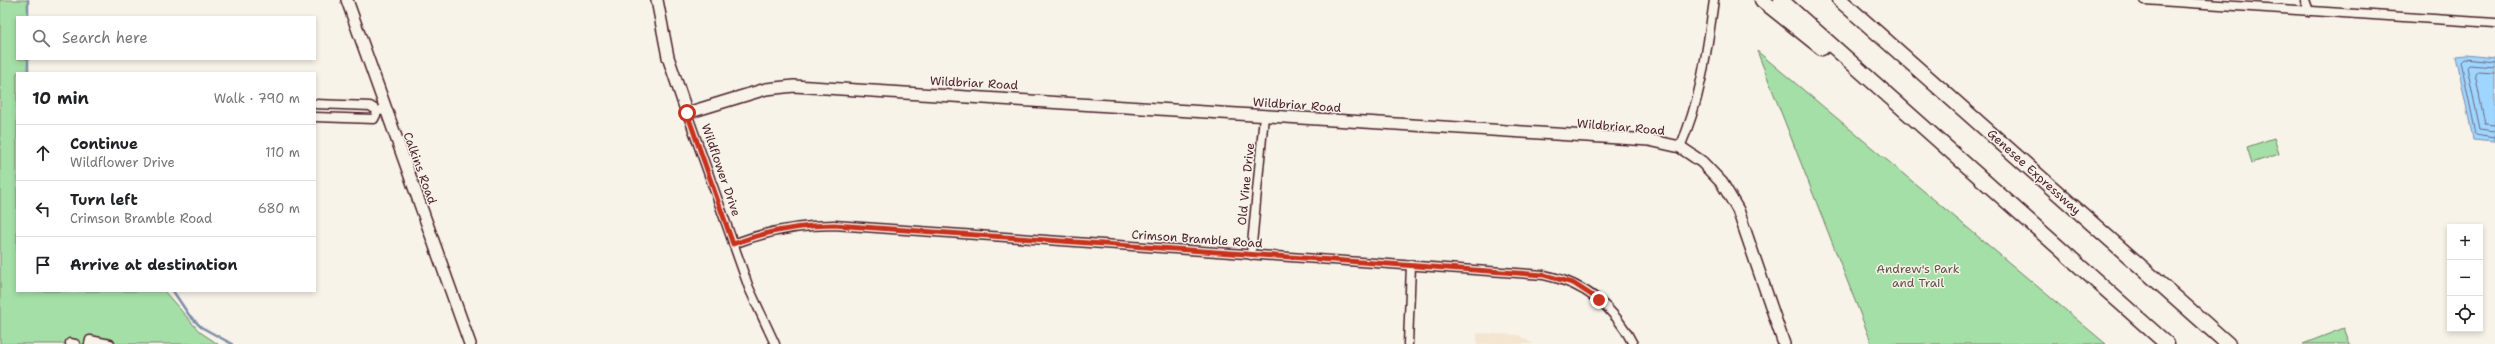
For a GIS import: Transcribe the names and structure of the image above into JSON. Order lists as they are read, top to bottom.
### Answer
{
  "streets": {
    "highway": ["Genesee Expressway"],
    "street": [
      "Wildbriar Road",
      "Calkins Road",
      "Wildflower Drive",
      "Old Vine Drive",
      "Crimson Bramble Road"
    ]
  },
  "crossings": [
    ["Wildbriar Road", "Wildflower Drive"],
    ["Wildbriar Road", "Old Vine Drive"],
    ["Wildflower Drive", "Crimson Bramble Road"],
    ["Old Vine Drive", "Crimson Bramble Road"]
  ],
  "parks": ["Andrew's Park and Trail"],
  "page": {
    "search": "Search here",
    "heading": ["10 min", "Walk · 790 m"],
    "list": [
      ["Continue", "Wildflower Drive", "110 m"],
      ["Turn left", "Crimson Bramble Road", "680 m"],
      "Arrive at destination"
    ],
    "map_buttons": ["+", "−"]
  }
}
